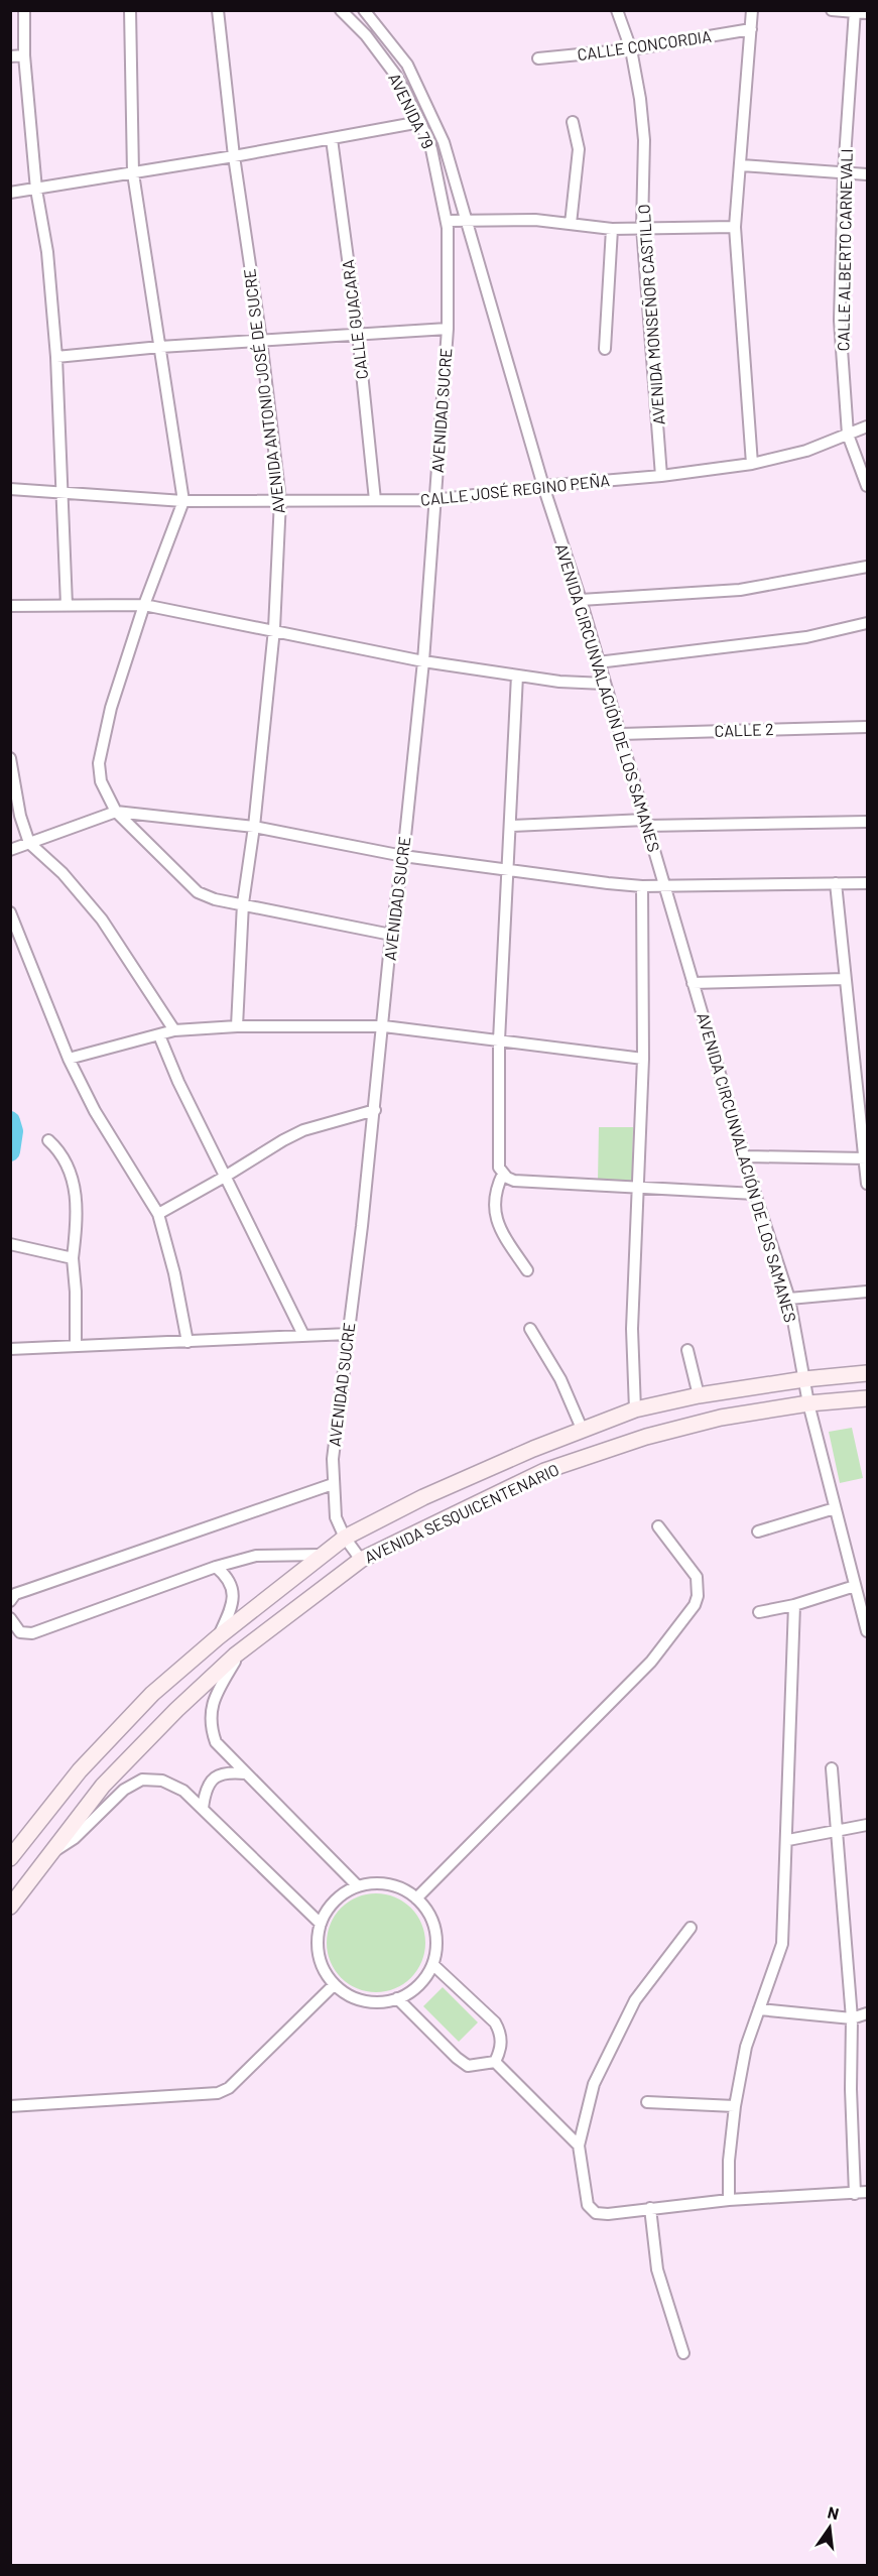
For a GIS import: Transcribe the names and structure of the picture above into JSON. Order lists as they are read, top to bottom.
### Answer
{
  "streets": {
    "main road": ["AVENIDA SESQUICENTENARIO"],
    "street": [
      "CALLE CONCORDIA",
      "AVENIDA 79",
      "CALLE ALBERTO CARNEVALI",
      "AVENIDA MONSEÑOR CASTILLO",
      "CALLE GUACARA",
      "AVENIDA ANTONIO JOSÉ DE SUCRE",
      "AVENIDAD SUCRE",
      "CALLE JOSÉ REGINO PEÑA",
      "AVENIDA CIRCUNVALACIÓN DE LOS SAMANES",
      "CALLE 2"
    ]
  },
  "crossings": [
    ["CALLE CONCORDIA", "AVENIDA MONSEÑOR CASTILLO"],
    ["AVENIDA 79", "AVENIDAD SUCRE"],
    ["CALLE ALBERTO CARNEVALI", "CALLE JOSÉ REGINO PEÑA"],
    ["AVENIDA MONSEÑOR CASTILLO", "CALLE JOSÉ REGINO PEÑA"],
    ["CALLE GUACARA", "CALLE JOSÉ REGINO PEÑA"],
    ["AVENIDA ANTONIO JOSÉ DE SUCRE", "CALLE JOSÉ REGINO PEÑA"],
    ["AVENIDAD SUCRE", "CALLE JOSÉ REGINO PEÑA"],
    ["AVENIDAD SUCRE", "AVENIDA SESQUICENTENARIO"],
    ["CALLE JOSÉ REGINO PEÑA", "AVENIDA CIRCUNVALACIÓN DE LOS SAMANES"],
    ["AVENIDA CIRCUNVALACIÓN DE LOS SAMANES", "CALLE 2"],
    ["AVENIDA CIRCUNVALACIÓN DE LOS SAMANES", "AVENIDA SESQUICENTENARIO"]
  ],
  "north": "top"
}
